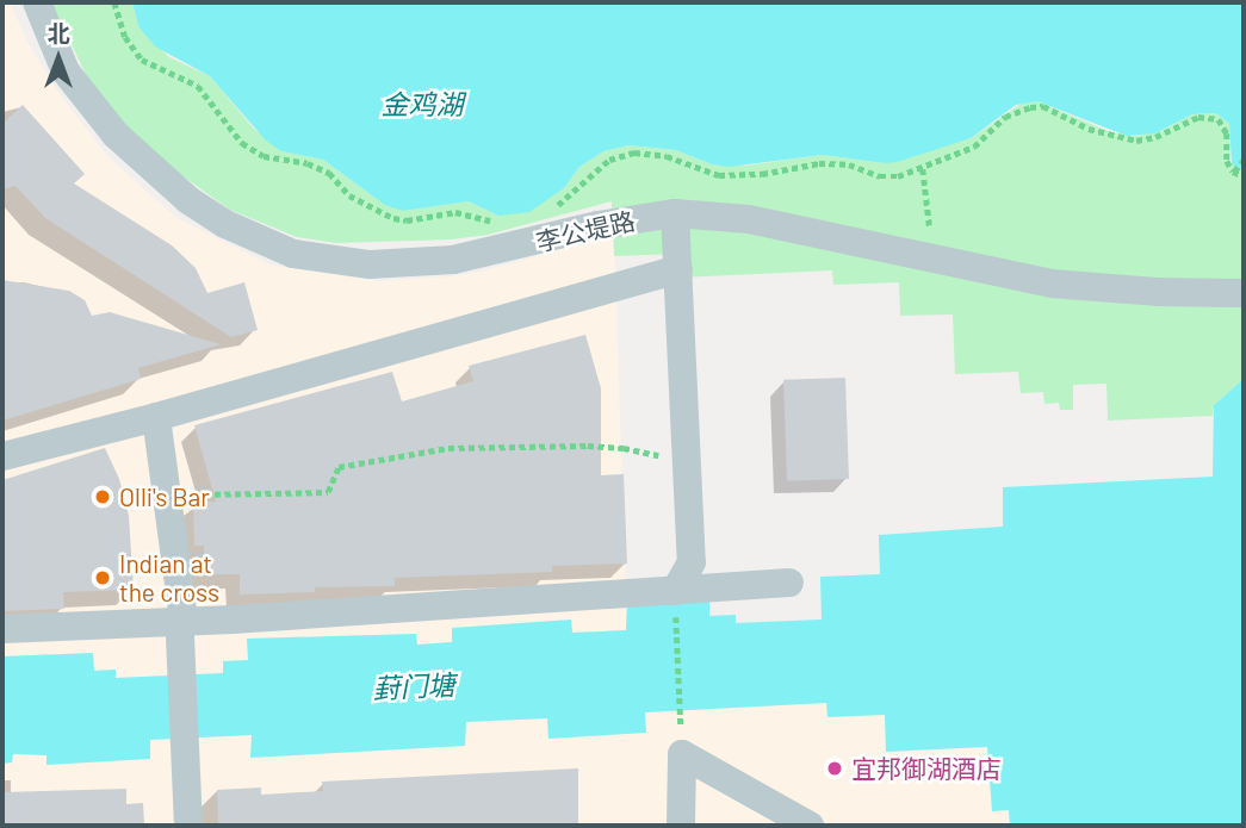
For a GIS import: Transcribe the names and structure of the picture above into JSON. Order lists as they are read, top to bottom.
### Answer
{
  "streets": {
    "street": ["李公堤路"]
  },
  "water": ["金鸡湖", "葑门塘"],
  "places": ["Olli's Bar", "Indian at the cross", "宜邦御湖酒店"],
  "north": "top"
}
